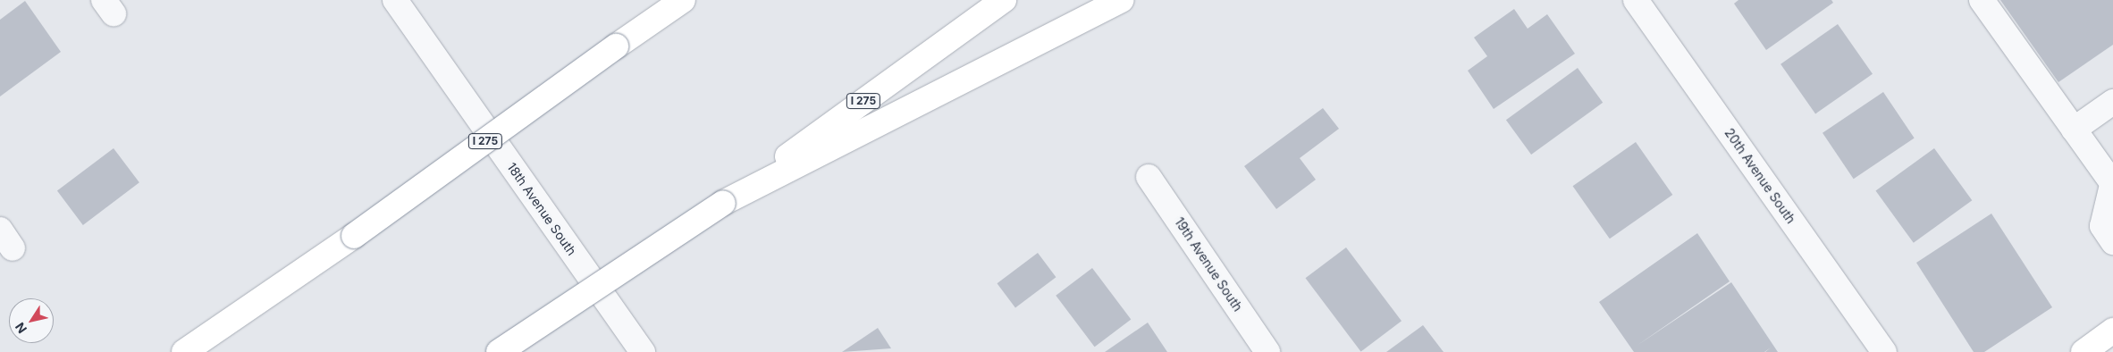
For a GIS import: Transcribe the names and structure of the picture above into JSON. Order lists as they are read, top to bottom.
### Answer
{
  "streets": {
    "highway": ["I 275"],
    "street": ["20th Avenue South", "18th Avenue South", "19th Avenue South"]
  },
  "north": "bottom left"
}
